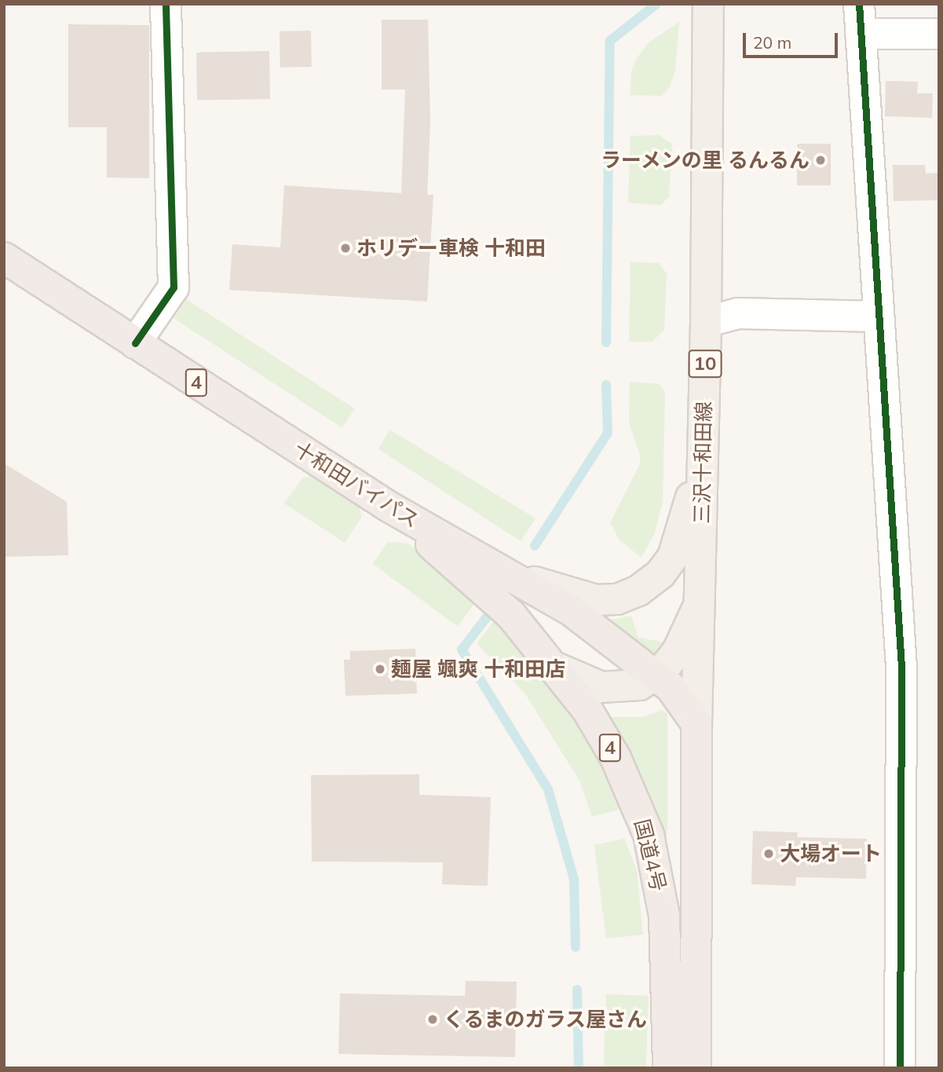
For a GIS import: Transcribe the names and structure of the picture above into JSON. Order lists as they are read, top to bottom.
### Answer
{
  "streets": {
    "highway": ["4", "十和田バイパス", "国道4号"],
    "main road": ["10", "三沢十和田線"]
  },
  "crossings": [
    ["10", "三沢十和田線"],
    ["10", "十和田バイパス"],
    ["10", "国道4号"],
    ["三沢十和田線", "十和田バイパス"],
    ["三沢十和田線", "国道4号"],
    ["十和田バイパス", "国道4号"]
  ],
  "places": [
    "ラーメンの里 るんるん",
    "ホリデー車検 十和田",
    "麺屋 颯爽 十和田店",
    "大場オート",
    "くるまのガラス屋さん"
  ],
  "scale_bar": "20 m"
}
